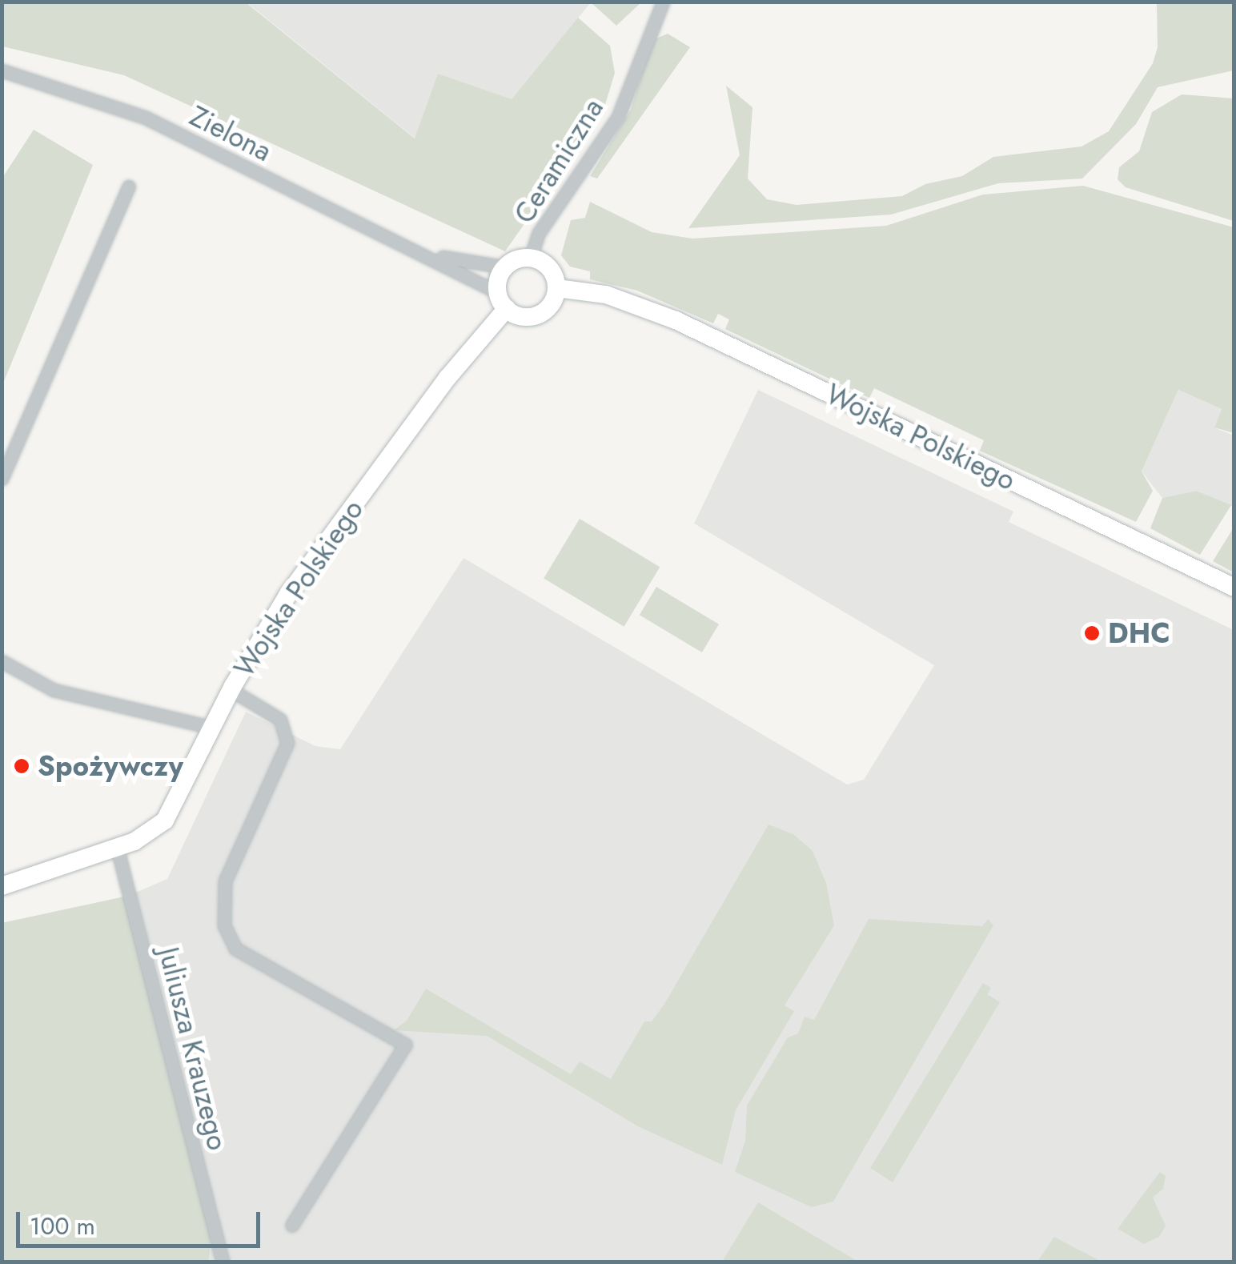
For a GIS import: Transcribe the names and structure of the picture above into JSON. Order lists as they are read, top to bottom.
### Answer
{
  "streets": {
    "street": [
      "Zielona",
      "Ceramiczna",
      "Wojska Polskiego",
      "Juliusza Krauzego"
    ]
  },
  "crossings": [
    ["Zielona", "Ceramiczna"],
    ["Zielona", "Wojska Polskiego"],
    ["Ceramiczna", "Wojska Polskiego"],
    ["Wojska Polskiego", "Juliusza Krauzego"]
  ],
  "places": ["DHC", "Spożywczy"],
  "scale_bar": "100 m"
}
